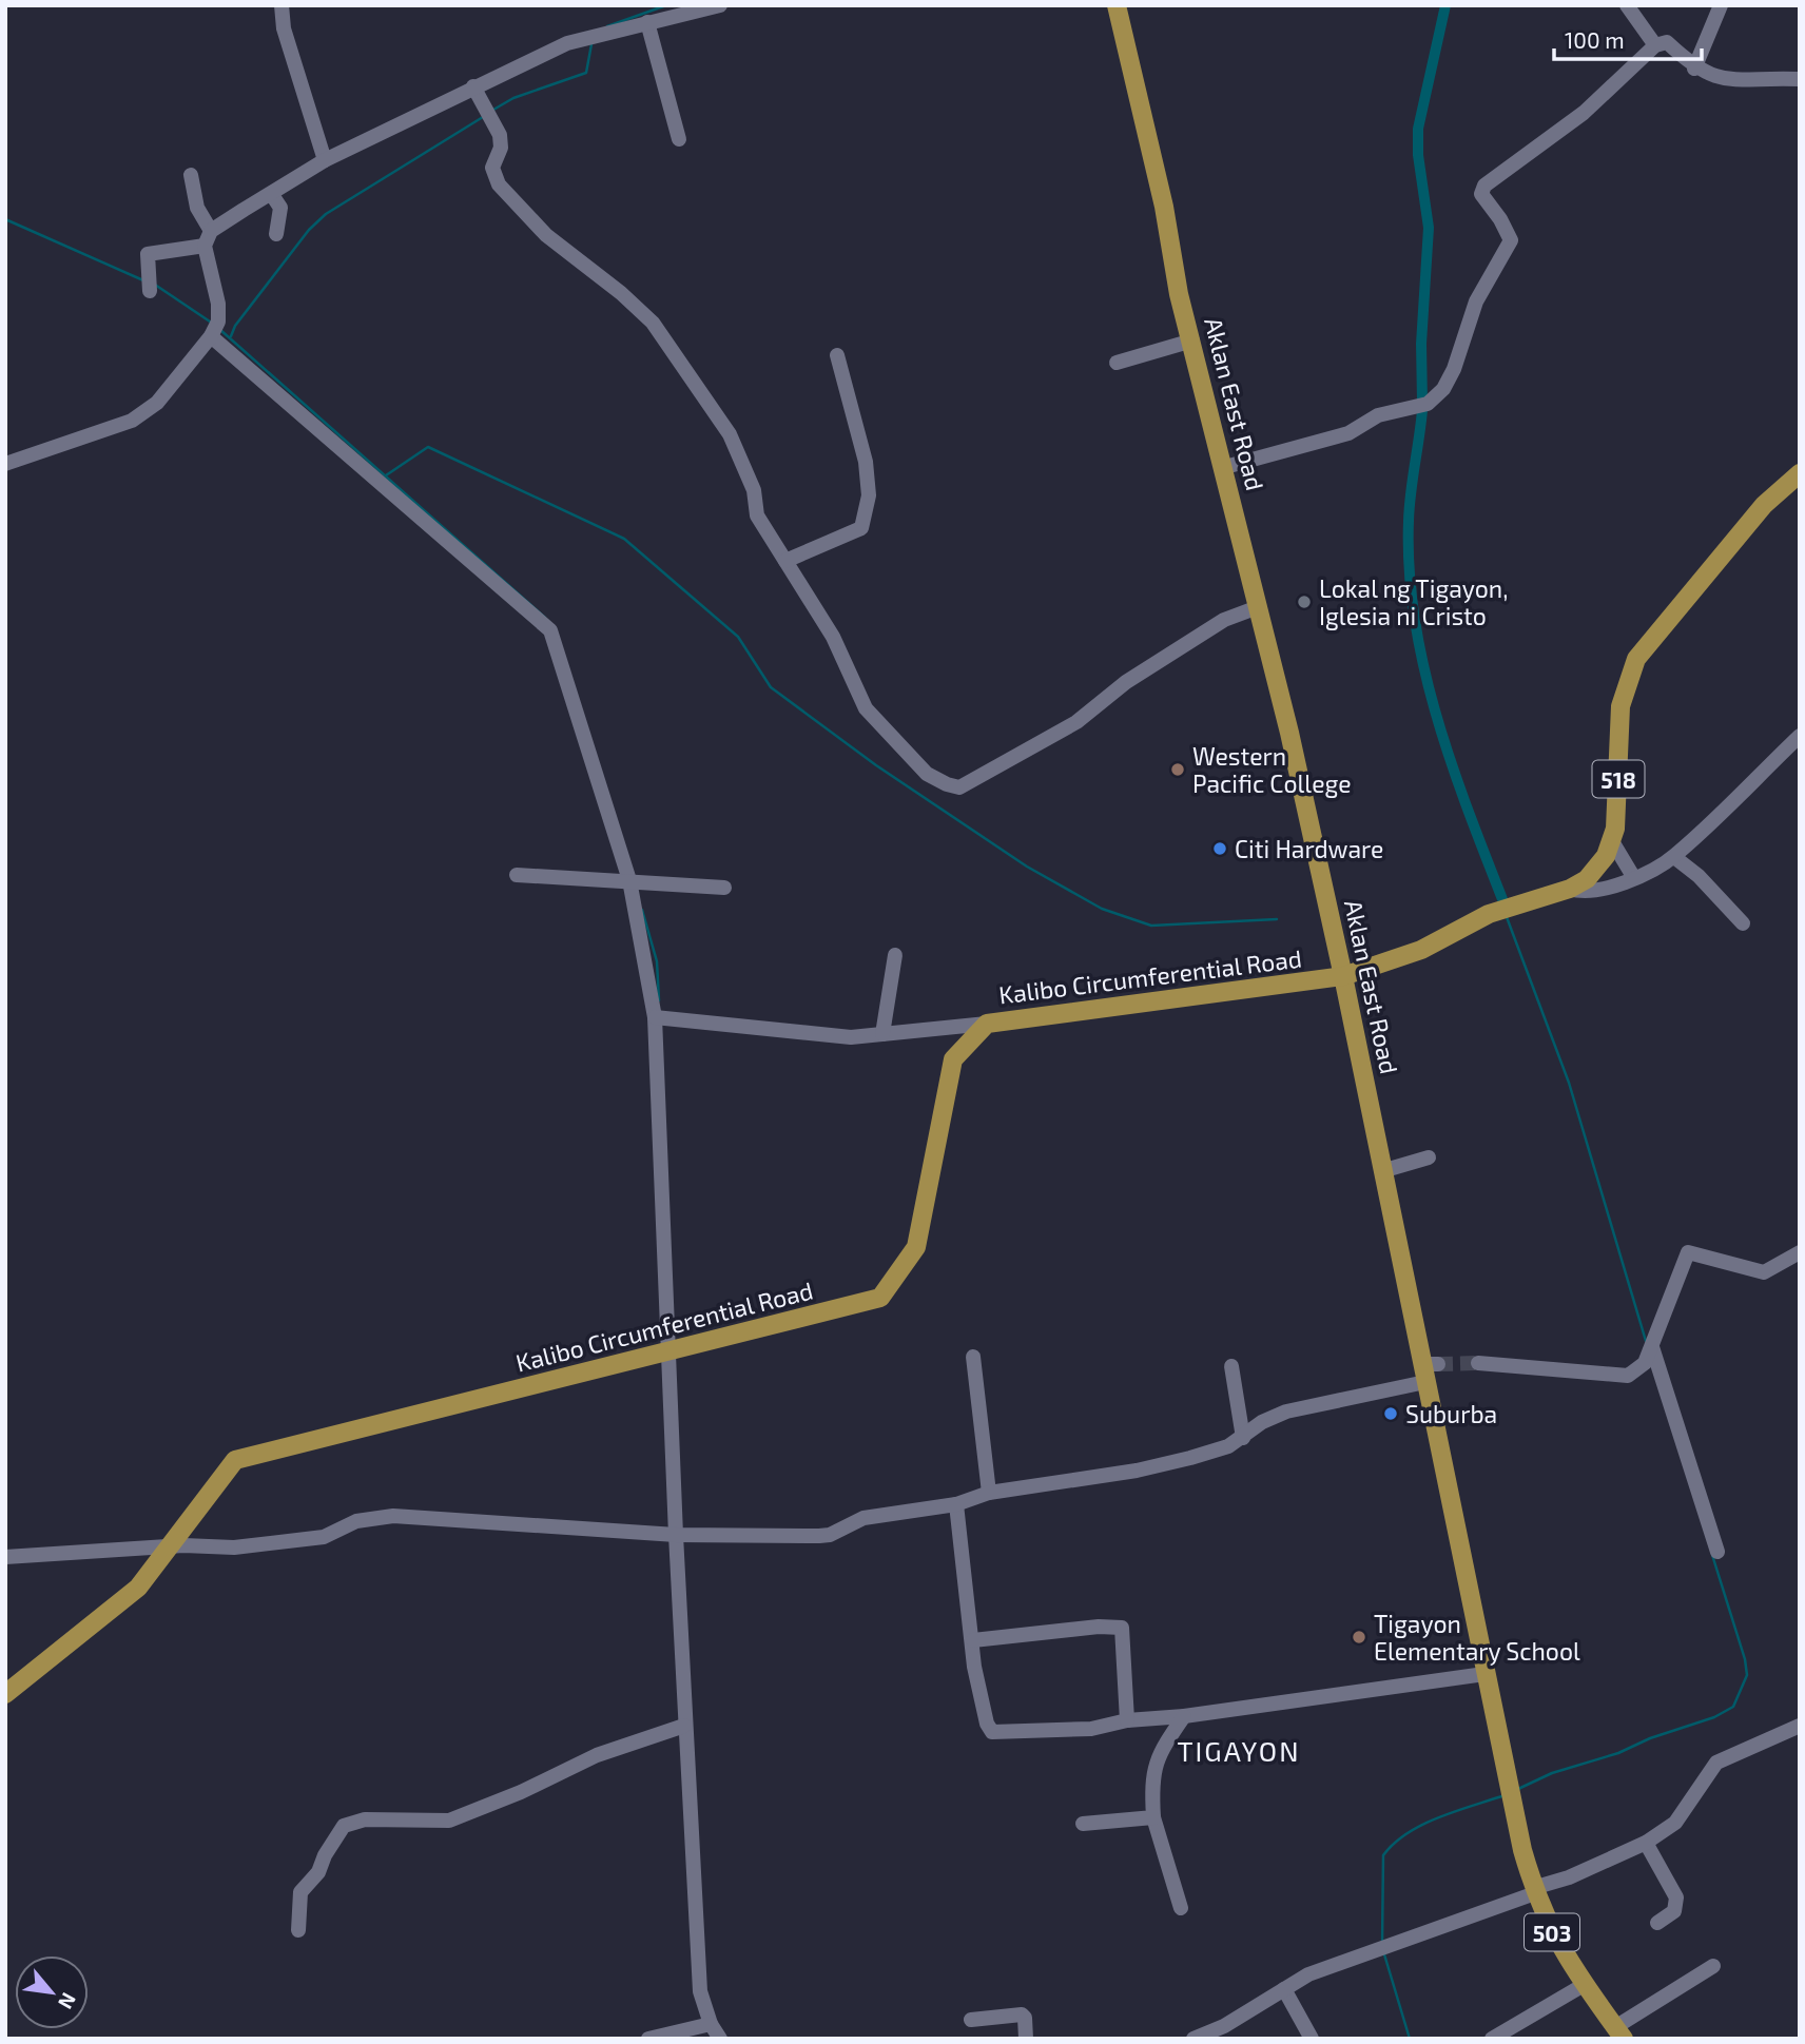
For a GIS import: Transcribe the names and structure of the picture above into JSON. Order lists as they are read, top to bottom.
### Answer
{
  "streets": {
    "main road": [
      "Aklan East Road",
      "518",
      "Kalibo Circumferential Road",
      "503"
    ]
  },
  "crossings": [
    ["Aklan East Road", "Kalibo Circumferential Road"],
    ["Aklan East Road", "503"]
  ],
  "districts": ["TIGAYON"],
  "places": [
    "Lokal ng Tigayon, Iglesia ni Cristo",
    "Western Pacific College",
    "Citi Hardware",
    "Suburba",
    "Tigayon Elementary School"
  ],
  "scale_bar": "100 m",
  "north": "bottom right"
}
